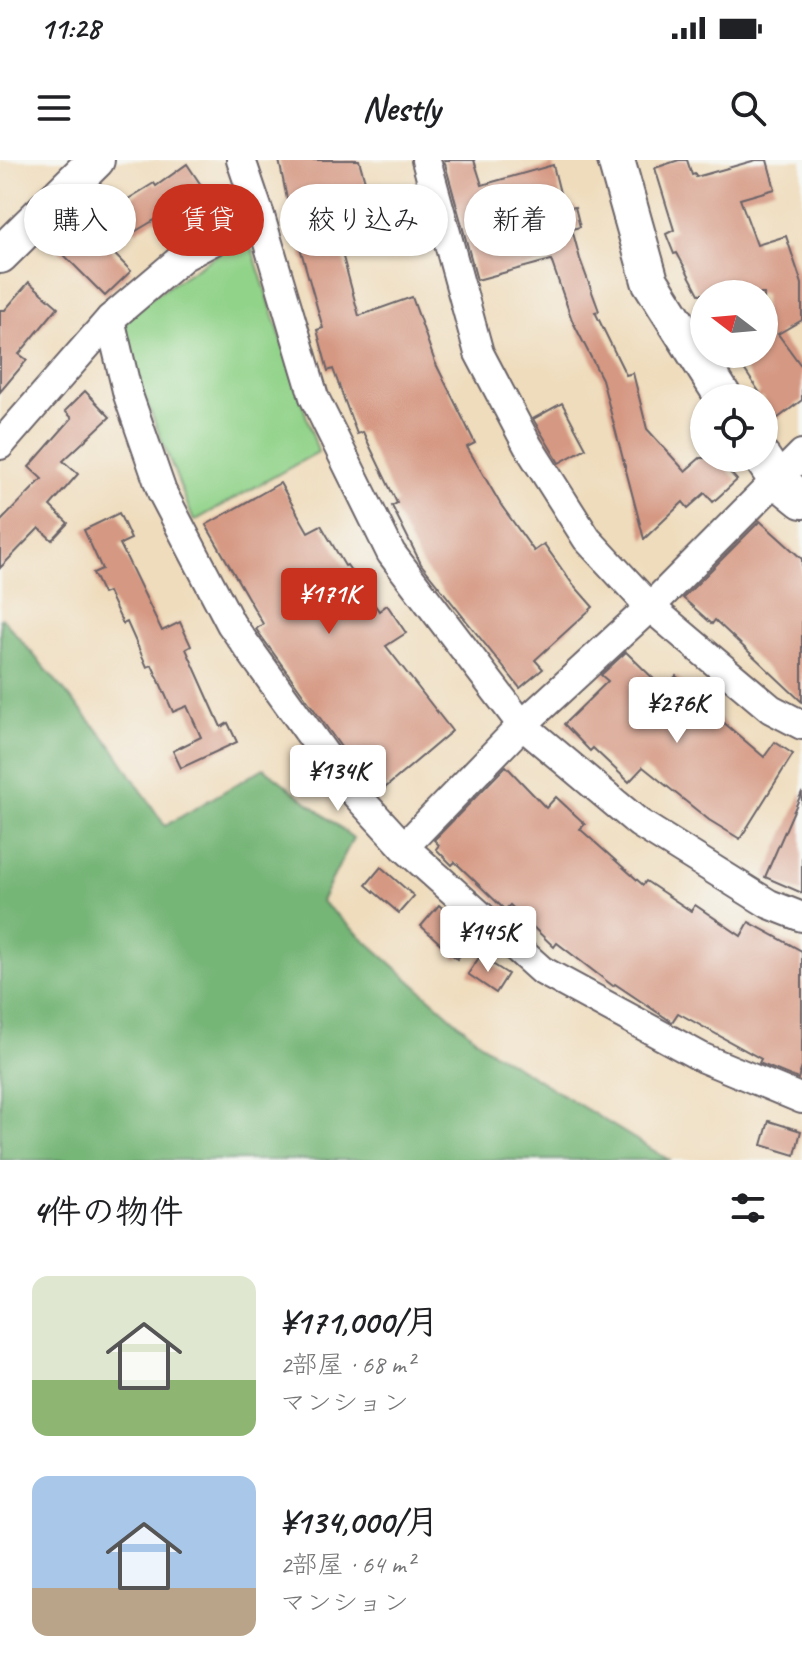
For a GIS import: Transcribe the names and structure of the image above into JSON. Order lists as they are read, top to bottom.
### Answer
{
  "north": "left",
  "page": {
    "status": "11:28",
    "header": "Nestly",
    "chip": [
      "購入",
      "賃貸",
      "絞り込み",
      "新着"
    ],
    "price": [
      "¥171K",
      "¥276K",
      "¥134K",
      "¥145K"
    ],
    "heading": "4件の物件",
    "list": [
      {
        "name": "¥171,000/月",
        "note": "2部屋 · 68 m² · マンション"
      },
      {
        "name": "¥134,000/月",
        "note": "2部屋 · 64 m² · マンション"
      }
    ]
  }
}
